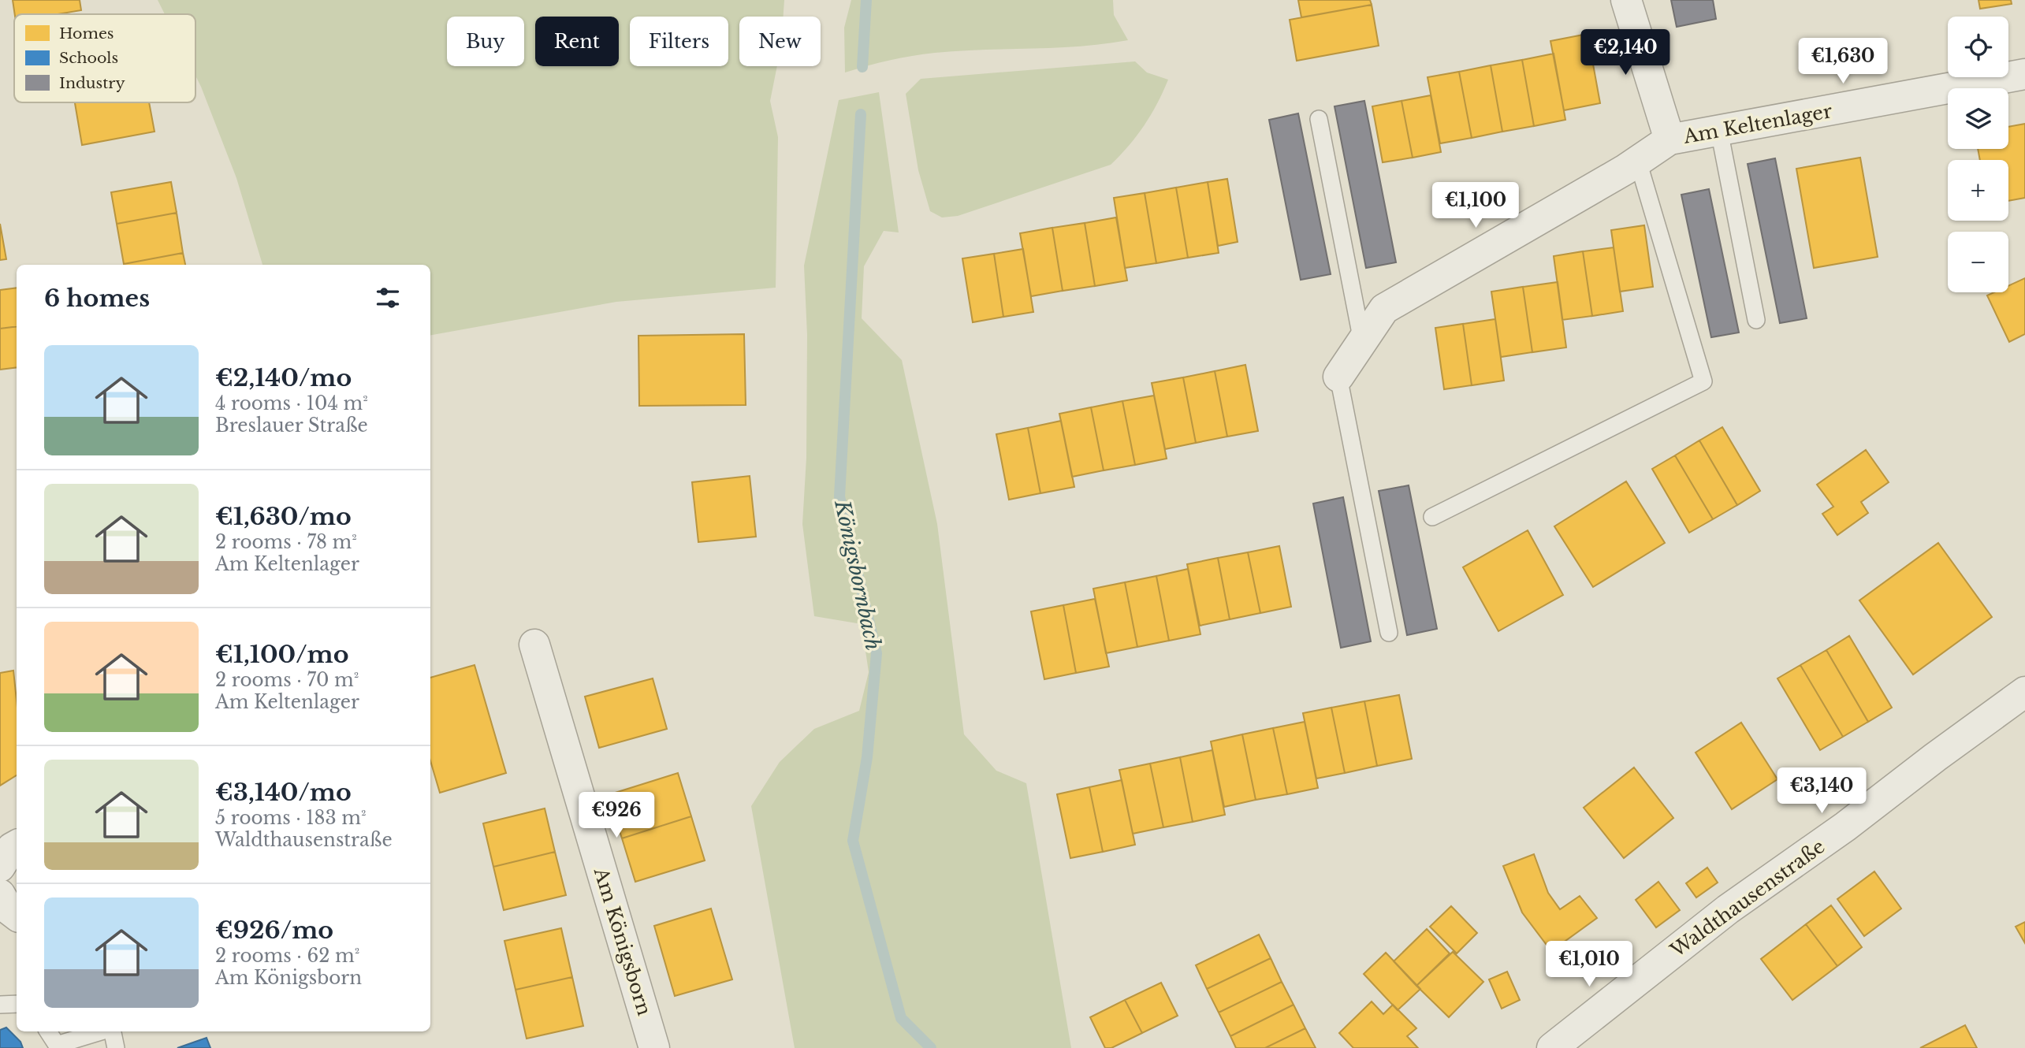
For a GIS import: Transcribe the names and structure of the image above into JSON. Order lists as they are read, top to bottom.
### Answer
{
  "streets": {
    "street": ["Am Keltenlager", "Waldthausenstraße", "Am Königsborn"]
  },
  "water": ["Königsbornbach"],
  "legend": ["Homes", "Schools", "Industry"],
  "page": {
    "map_buttons": ["+", "−"],
    "chip": [
      "Buy",
      "Rent",
      "Filters",
      "New"
    ],
    "price": [
      "€2,140",
      "€1,630",
      "€1,100",
      "€3,140",
      "€926",
      "€1,010"
    ],
    "heading": "6 homes",
    "list": [
      {
        "name": "€2,140/mo",
        "note": "4 rooms · 104 m² · Breslauer Straße"
      },
      {
        "name": "€1,630/mo",
        "note": "2 rooms · 78 m² · Am Keltenlager"
      },
      {
        "name": "€1,100/mo",
        "note": "2 rooms · 70 m² · Am Keltenlager"
      },
      {
        "name": "€3,140/mo",
        "note": "5 rooms · 183 m² · Waldthausenstraße"
      },
      {
        "name": "€926/mo",
        "note": "2 rooms · 62 m² · Am Königsborn"
      }
    ]
  }
}
